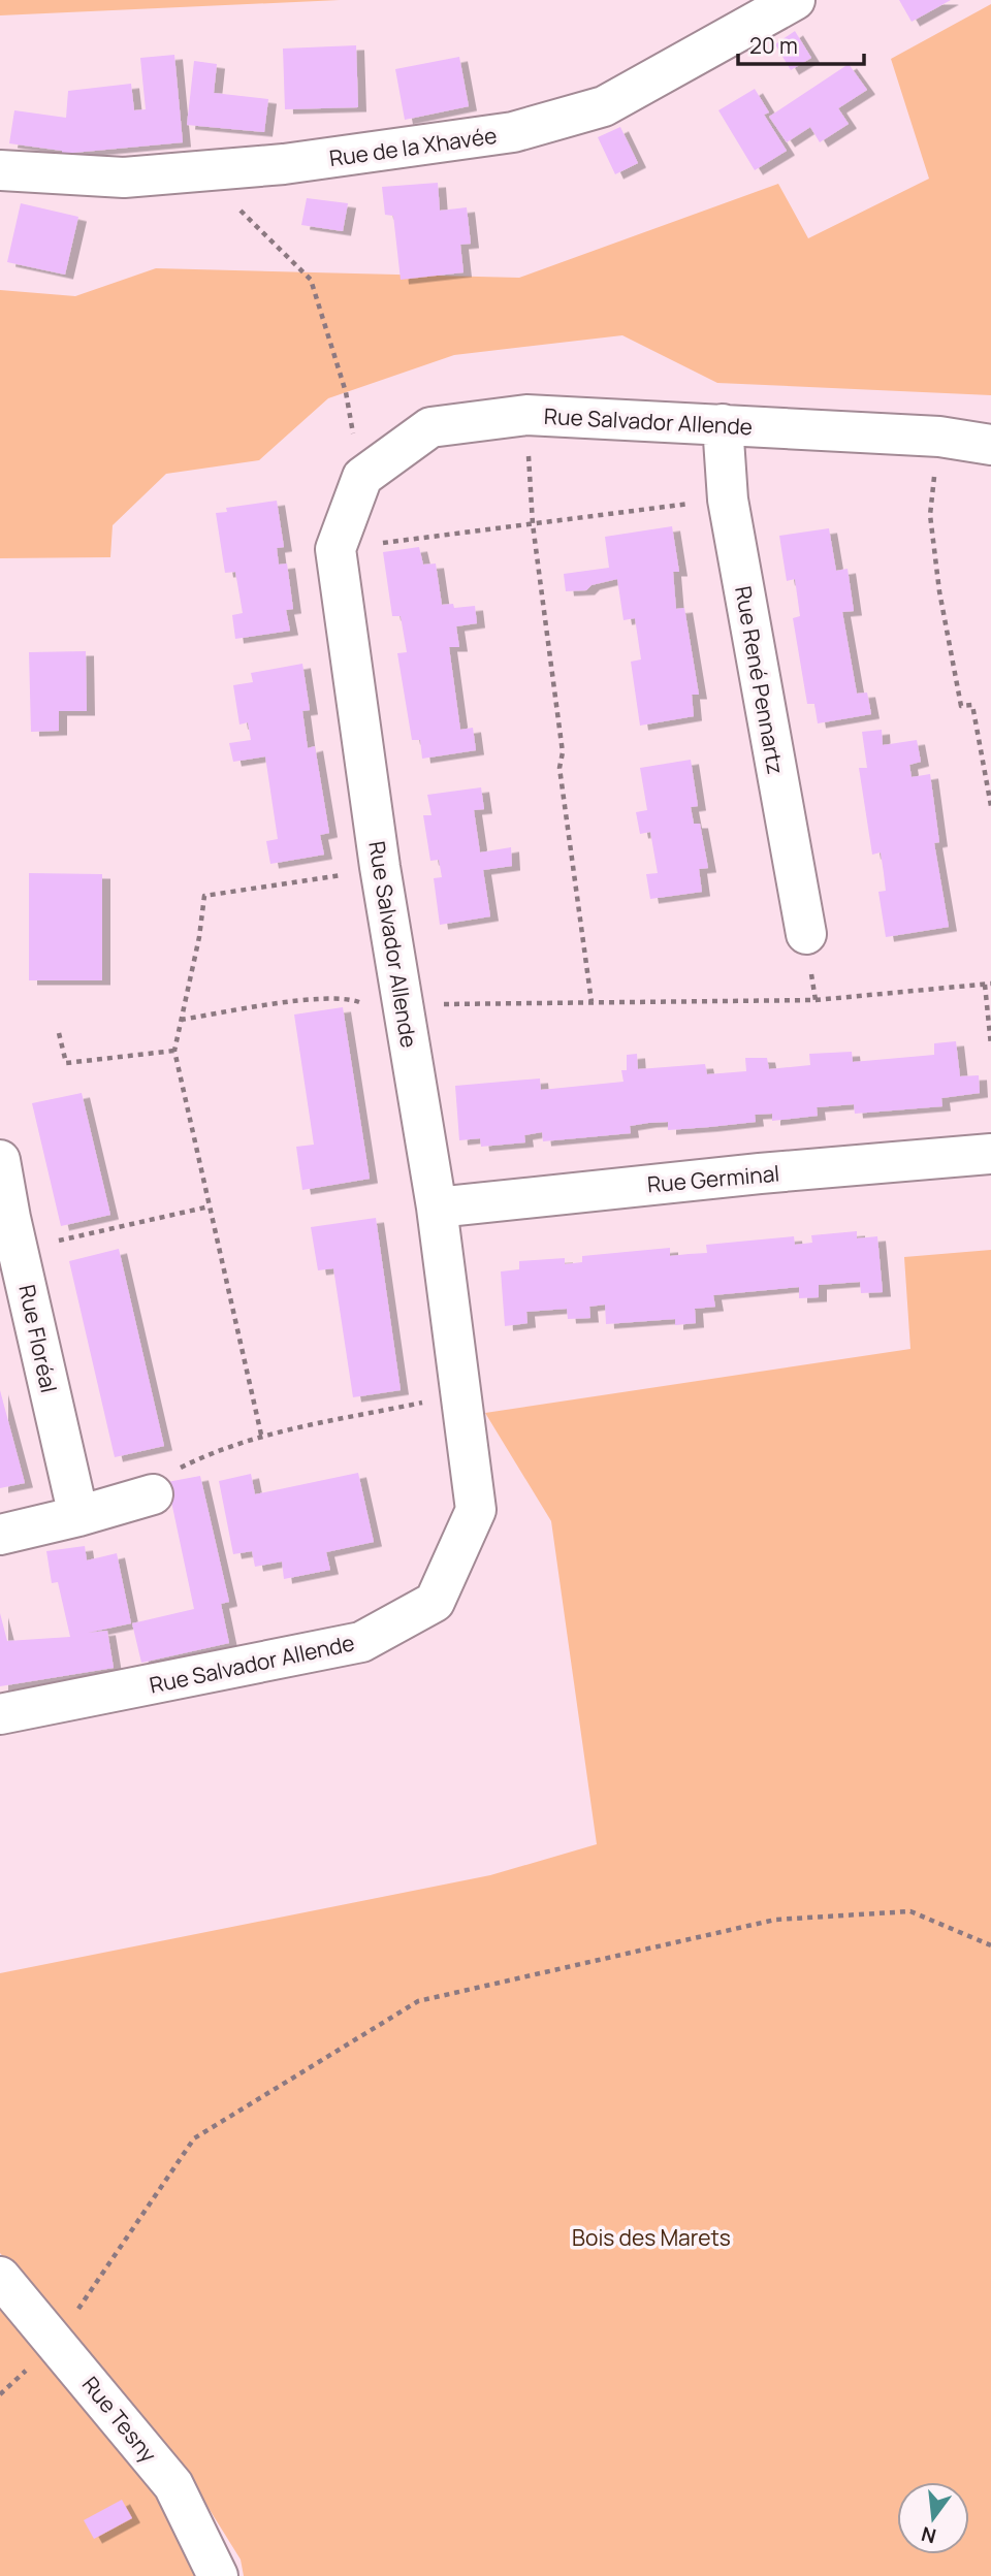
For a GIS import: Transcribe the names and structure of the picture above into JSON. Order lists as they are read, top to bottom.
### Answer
{
  "streets": {
    "street": [
      "Rue de la Xhavée",
      "Rue Salvador Allende",
      "Rue René Pennartz",
      "Rue Germinal",
      "Rue Floréal",
      "Rue Tesny"
    ]
  },
  "crossings": [
    ["Rue Salvador Allende", "Rue René Pennartz"],
    ["Rue Salvador Allende", "Rue Germinal"]
  ],
  "parks": ["Bois des Marets"],
  "scale_bar": "20 m",
  "north": "bottom"
}
